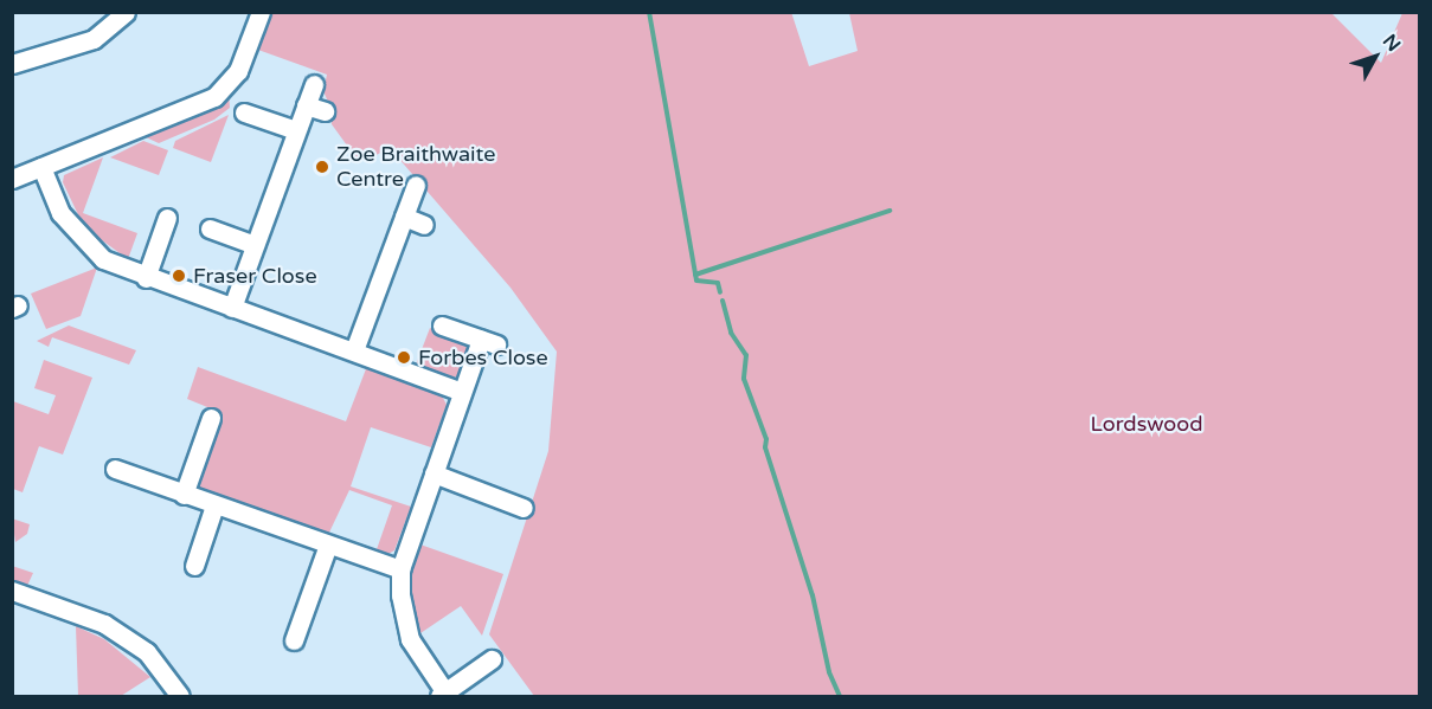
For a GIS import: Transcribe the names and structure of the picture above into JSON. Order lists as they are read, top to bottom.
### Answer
{
  "parks": ["Lordswood"],
  "places": ["Zoe Braithwaite Centre", "Fraser Close", "Forbes Close"],
  "north": "top right"
}
